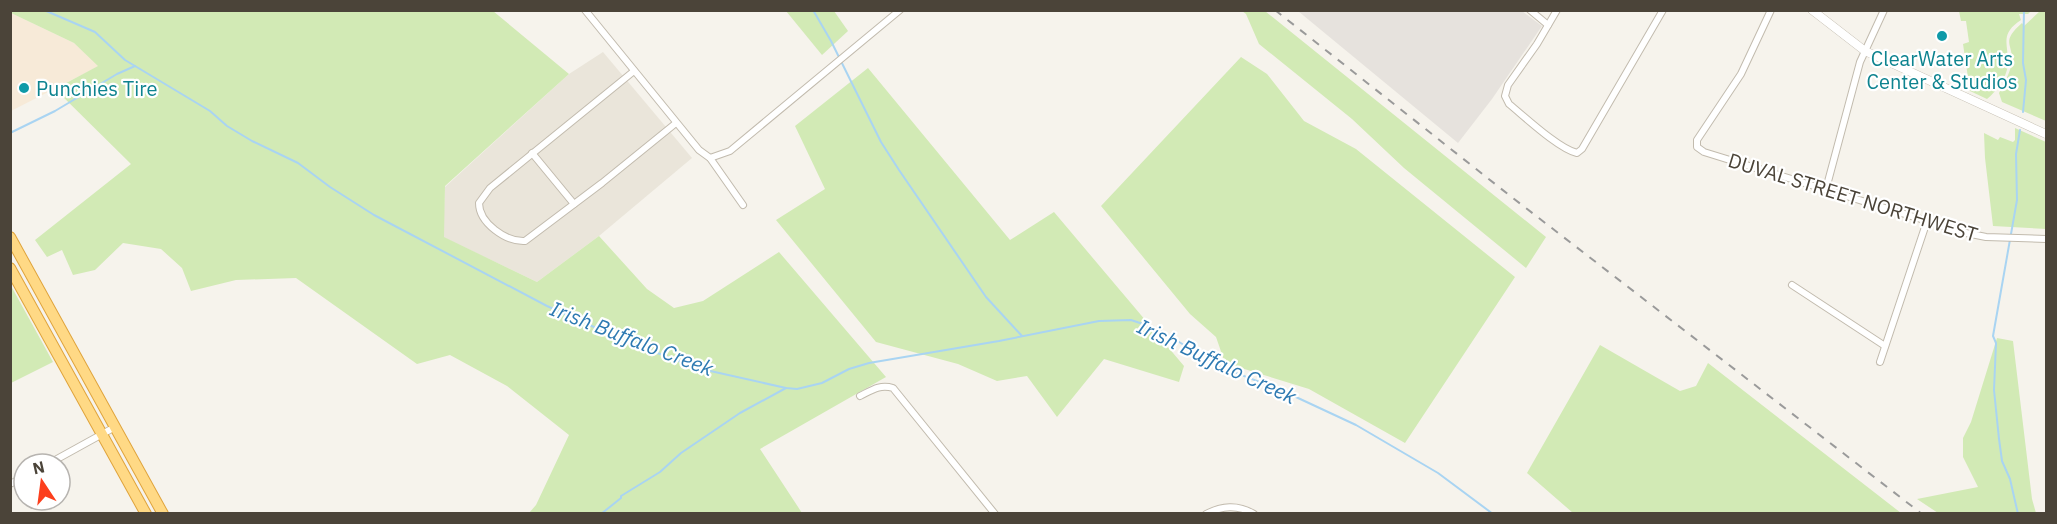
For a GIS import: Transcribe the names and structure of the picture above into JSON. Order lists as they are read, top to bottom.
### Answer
{
  "streets": {
    "street": ["DUVAL STREET NORTHWEST"]
  },
  "water": ["Irish Buffalo Creek"],
  "places": ["ClearWater Arts Center & Studios", "Punchies Tire"],
  "north": "top"
}
